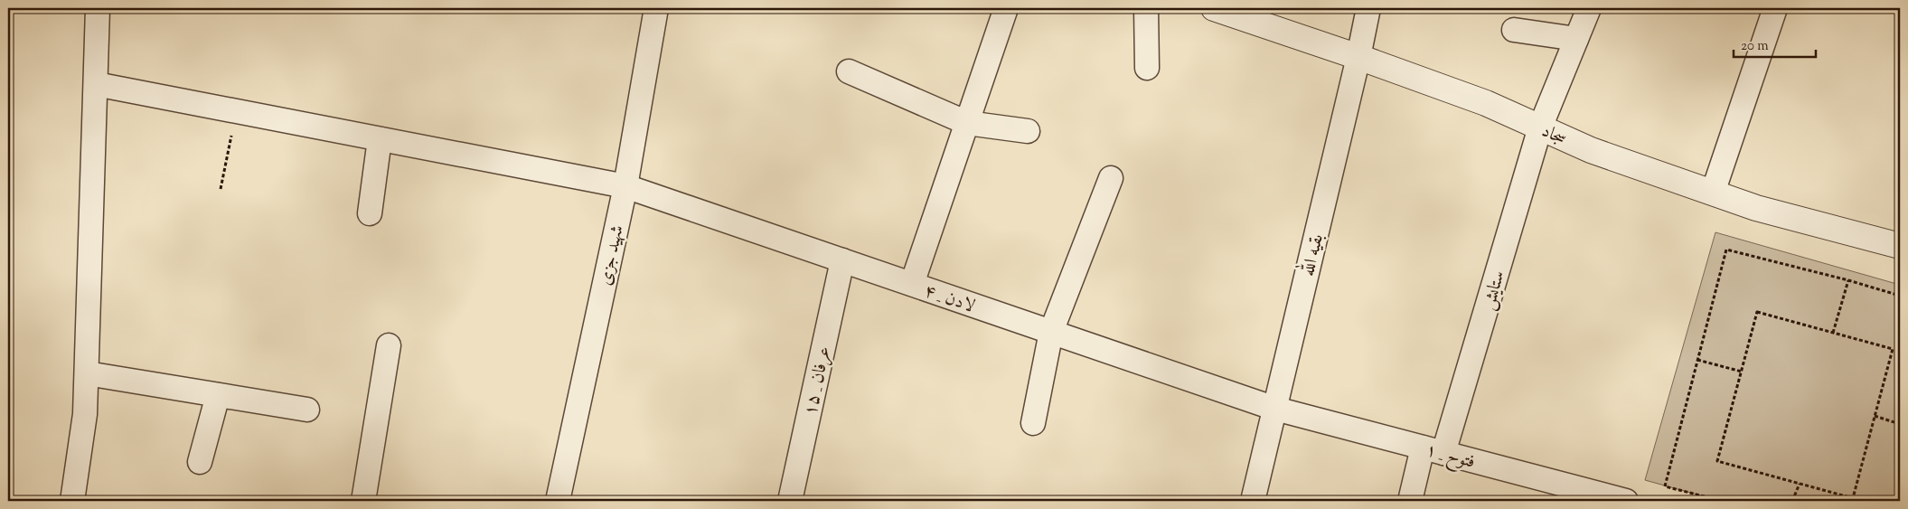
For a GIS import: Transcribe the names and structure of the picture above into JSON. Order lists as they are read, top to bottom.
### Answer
{
  "streets": {
    "street": [
      "سجاد",
      "شهید جزی",
      "بقیه الله",
      "ستایش",
      "لادن _ ۴",
      "عرفان _ ۱۵",
      "فتوح _ ۱"
    ]
  },
  "crossings": [
    ["سجاد", "بقیه الله"],
    ["سجاد", "ستایش"],
    ["شهید جزی", "لادن _ ۴"],
    ["بقیه الله", "لادن _ ۴"],
    ["بقیه الله", "فتوح _ ۱"],
    ["ستایش", "فتوح _ ۱"],
    ["لادن _ ۴", "عرفان _ ۱۵"],
    ["لادن _ ۴", "فتوح _ ۱"]
  ],
  "scale_bar": "20 m"
}
